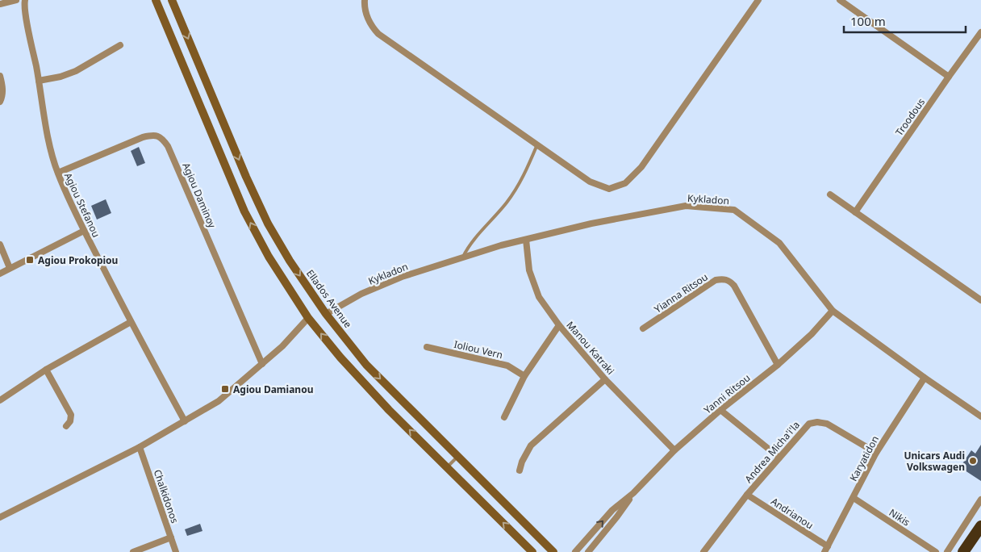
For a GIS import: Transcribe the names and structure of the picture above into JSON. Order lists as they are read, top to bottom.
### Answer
{
  "streets": {
    "main road": ["Ellados Avenue"],
    "street": [
      "Troodous",
      "Agiou Daminoy",
      "Kykladon",
      "Agiou Stefanou",
      "Yianna Ritsou",
      "Manou Katraki",
      "Ioliou Vern",
      "Yanni Ritsou",
      "Andrea Micha'i'la",
      "Karyatidon",
      "Chalkidonos",
      "Andrianou",
      "Nikis"
    ]
  },
  "crossings": [
    ["Agiou Daminoy", "Agiou Stefanou"],
    ["Kykladon", "Ellados Avenue"],
    ["Kykladon", "Manou Katraki"],
    ["Kykladon", "Yanni Ritsou"],
    ["Kykladon", "Karyatidon"],
    ["Yianna Ritsou", "Yanni Ritsou"],
    ["Manou Katraki", "Yanni Ritsou"],
    ["Andrea Micha'i'la", "Karyatidon"],
    ["Andrea Micha'i'la", "Andrianou"],
    ["Karyatidon", "Andrianou"],
    ["Karyatidon", "Nikis"]
  ],
  "places": {
    "transit": ["Agiou Prokopiou", "Agiou Damianou"],
    "other": ["Unicars Audi Volkswagen"]
  },
  "scale_bar": "100 m"
}
